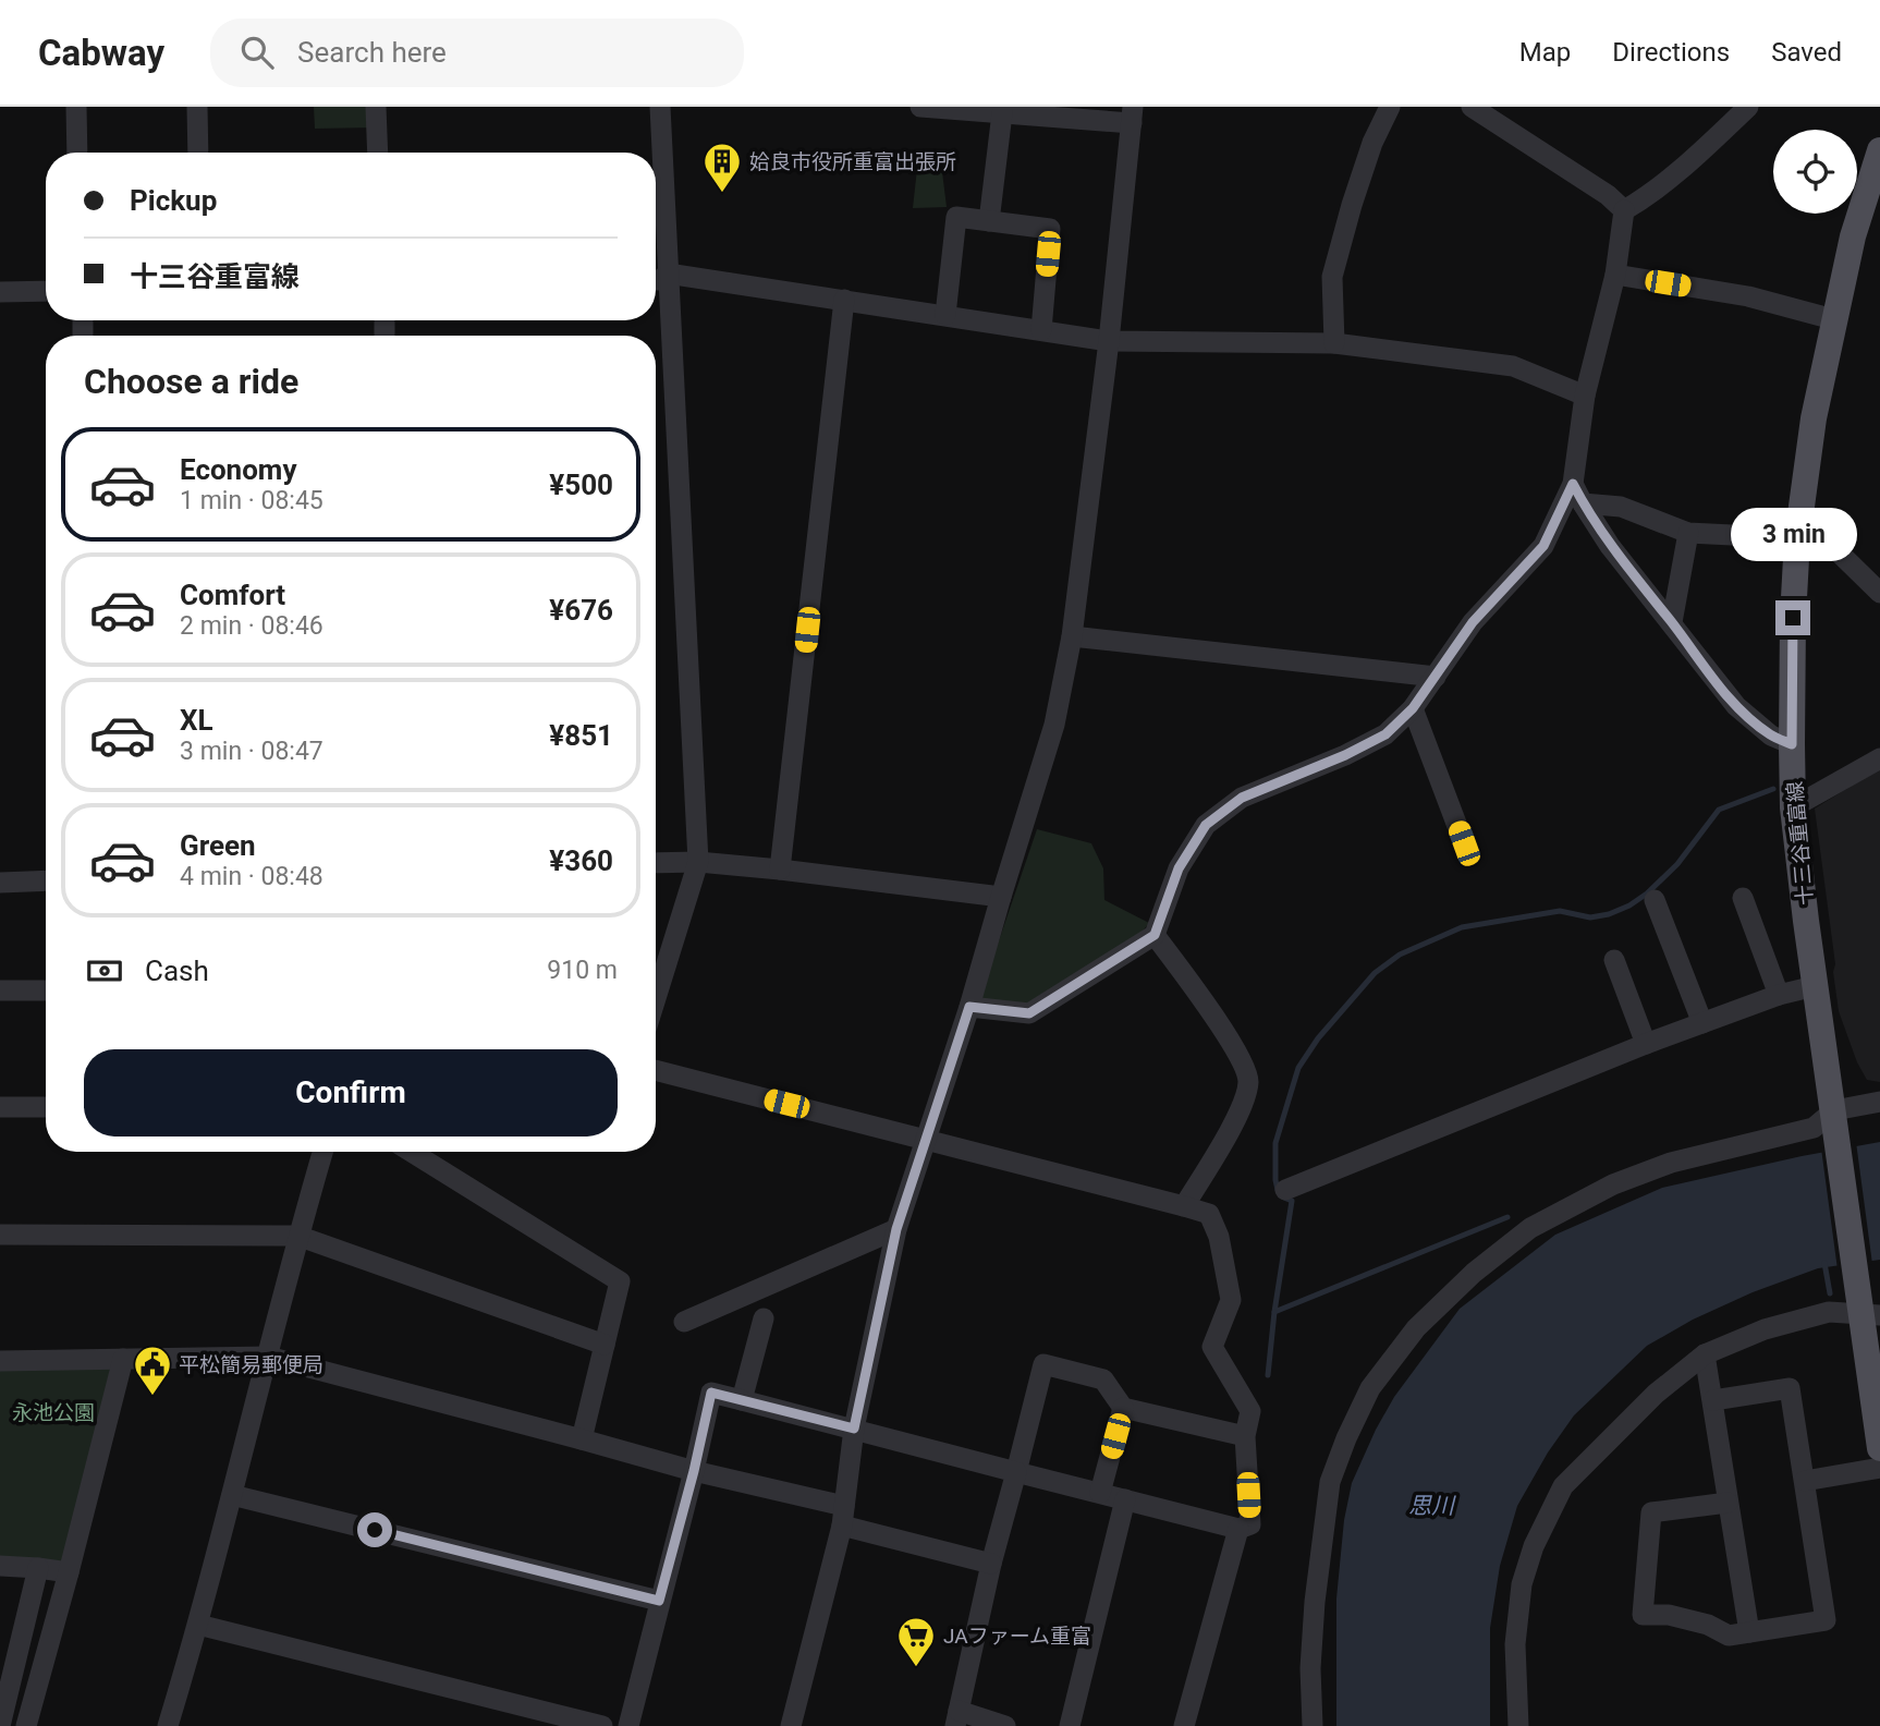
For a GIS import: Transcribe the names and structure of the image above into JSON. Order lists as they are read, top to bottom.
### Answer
{
  "streets": {
    "main road": ["十三谷重富線"]
  },
  "water": ["思川"],
  "parks": ["永池公園"],
  "places": {
    "building": ["姶良市役所重富出張所"],
    "public building": ["平松簡易郵便局"],
    "supermarket": ["JAファーム重富"]
  },
  "page": {
    "header": "Cabway",
    "search": "Search here",
    "nav": ["Map", "Directions", "Saved"],
    "banner": ["Pickup", "十三谷重富線"],
    "heading": "Choose a ride",
    "list": [
      {
        "name": "Economy",
        "note": "1 min · 08:45",
        "value": "¥500"
      },
      {
        "name": "Comfort",
        "note": "2 min · 08:46",
        "value": "¥676"
      },
      {
        "name": "XL",
        "note": "3 min · 08:47",
        "value": "¥851"
      },
      {
        "name": "Green",
        "note": "4 min · 08:48",
        "value": "¥360"
      }
    ],
    "bubble": "3 min",
    "pay": ["Cash", "910 m"],
    "buttons": "Confirm"
  }
}
